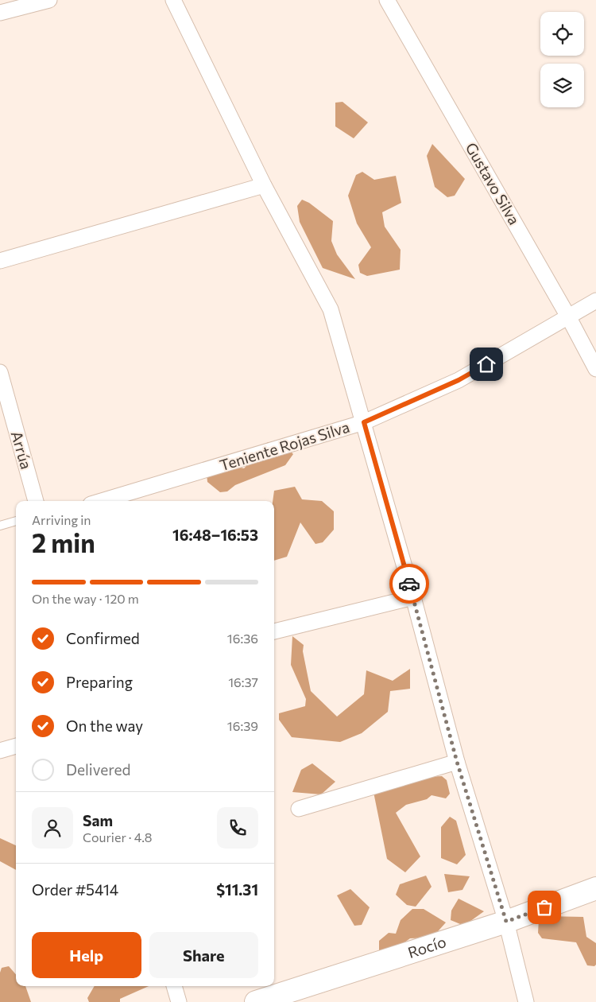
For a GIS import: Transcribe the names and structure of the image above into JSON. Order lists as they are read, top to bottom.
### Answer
{
  "streets": {
    "main road": ["Rocío"],
    "street": ["Gustavo Silva", "Teniente Rojas Silva", "Arrúa"]
  },
  "crossings": [
    ["Gustavo Silva", "Teniente Rojas Silva"]
  ],
  "page": {
    "heading": ["2 min", "Arriving in", "16:48–16:53"],
    "panel": [
      "Sam",
      "Courier · 4.8",
      "Order #5414",
      "$11.31"
    ],
    "bar": "On the way · 120 m",
    "list": [
      ["Confirmed", "16:36"],
      ["Preparing", "16:37"],
      ["On the way", "16:39"],
      "Delivered"
    ],
    "buttons": ["Help", "Share"]
  }
}
